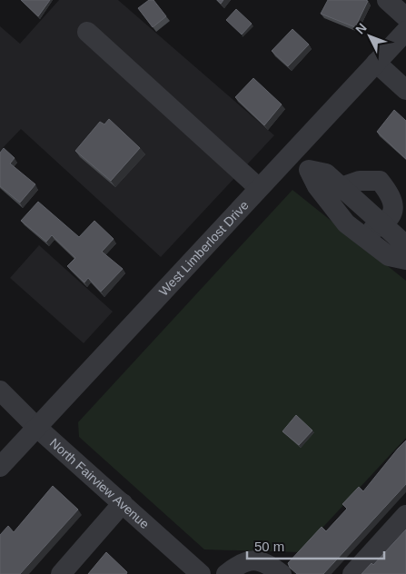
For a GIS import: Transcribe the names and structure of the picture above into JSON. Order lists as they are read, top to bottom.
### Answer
{
  "streets": {
    "street": ["West Limberlost Drive", "North Fairview Avenue"]
  },
  "crossings": [
    ["West Limberlost Drive", "North Fairview Avenue"]
  ],
  "scale_bar": "50 m",
  "north": "top left"
}
